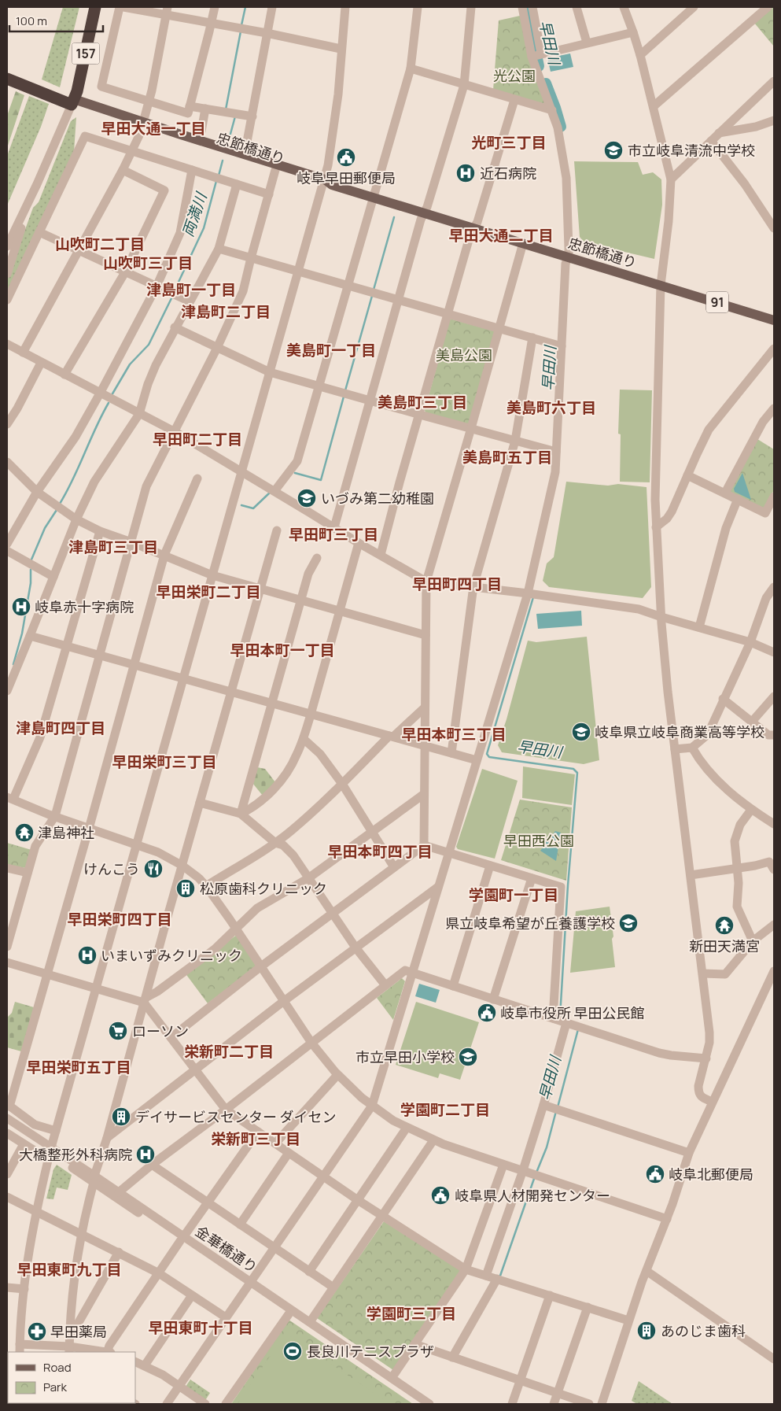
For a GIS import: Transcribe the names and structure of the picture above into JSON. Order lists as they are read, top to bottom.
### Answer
{
  "streets": {
    "highway": ["157"],
    "main road": ["忠節橋通り", "91"],
    "street": ["金華橋通り"]
  },
  "crossings": [
    ["157", "忠節橋通り"]
  ],
  "districts": [
    "早田大通一丁目",
    "光町三丁目",
    "早田大通二丁目",
    "山吹町二丁目",
    "山吹町三丁目",
    "津島町一丁目",
    "津島町二丁目",
    "美島町一丁目",
    "美島町三丁目",
    "美島町六丁目",
    "早田町二丁目",
    "美島町五丁目",
    "早田町三丁目",
    "津島町三丁目",
    "早田町四丁目",
    "早田栄町二丁目",
    "早田本町一丁目",
    "津島町四丁目",
    "早田本町三丁目",
    "早田栄町三丁目",
    "早田本町四丁目",
    "学園町一丁目",
    "早田栄町四丁目",
    "栄新町二丁目",
    "早田栄町五丁目",
    "学園町二丁目",
    "栄新町三丁目",
    "早田東町九丁目",
    "学園町三丁目",
    "早田東町十丁目"
  ],
  "water": ["早田川", "両満川"],
  "parks": ["光公園", "美島公園", "早田西公園"],
  "places": {
    "school or university": [
      "市立岐阜清流中学校",
      "いづみ第二幼稚園",
      "岐阜県立岐阜商業高等学校",
      "県立岐阜希望が丘養護学校",
      "市立早田小学校"
    ],
    "public building": [
      "岐阜早田郵便局",
      "岐阜市役所 早田公民館",
      "岐阜北郵便局",
      "岐阜県人材開発センター"
    ],
    "hospital": [
      "近石病院",
      "岐阜赤十字病院",
      "いまいずみクリニック",
      "大橋整形外科病院"
    ],
    "temple": ["津島神社", "新田天満宮"],
    "restaurant": ["けんこう"],
    "building": ["松原歯科クリニック", "デイサービスセンター ダイセン", "あのじま歯科"],
    "supermarket": ["ローソン"],
    "pharmacy": ["早田薬局"],
    "sports": ["長良川テニスプラザ"]
  },
  "legend": ["Road", "Park"],
  "scale_bar": "100 m"
}
